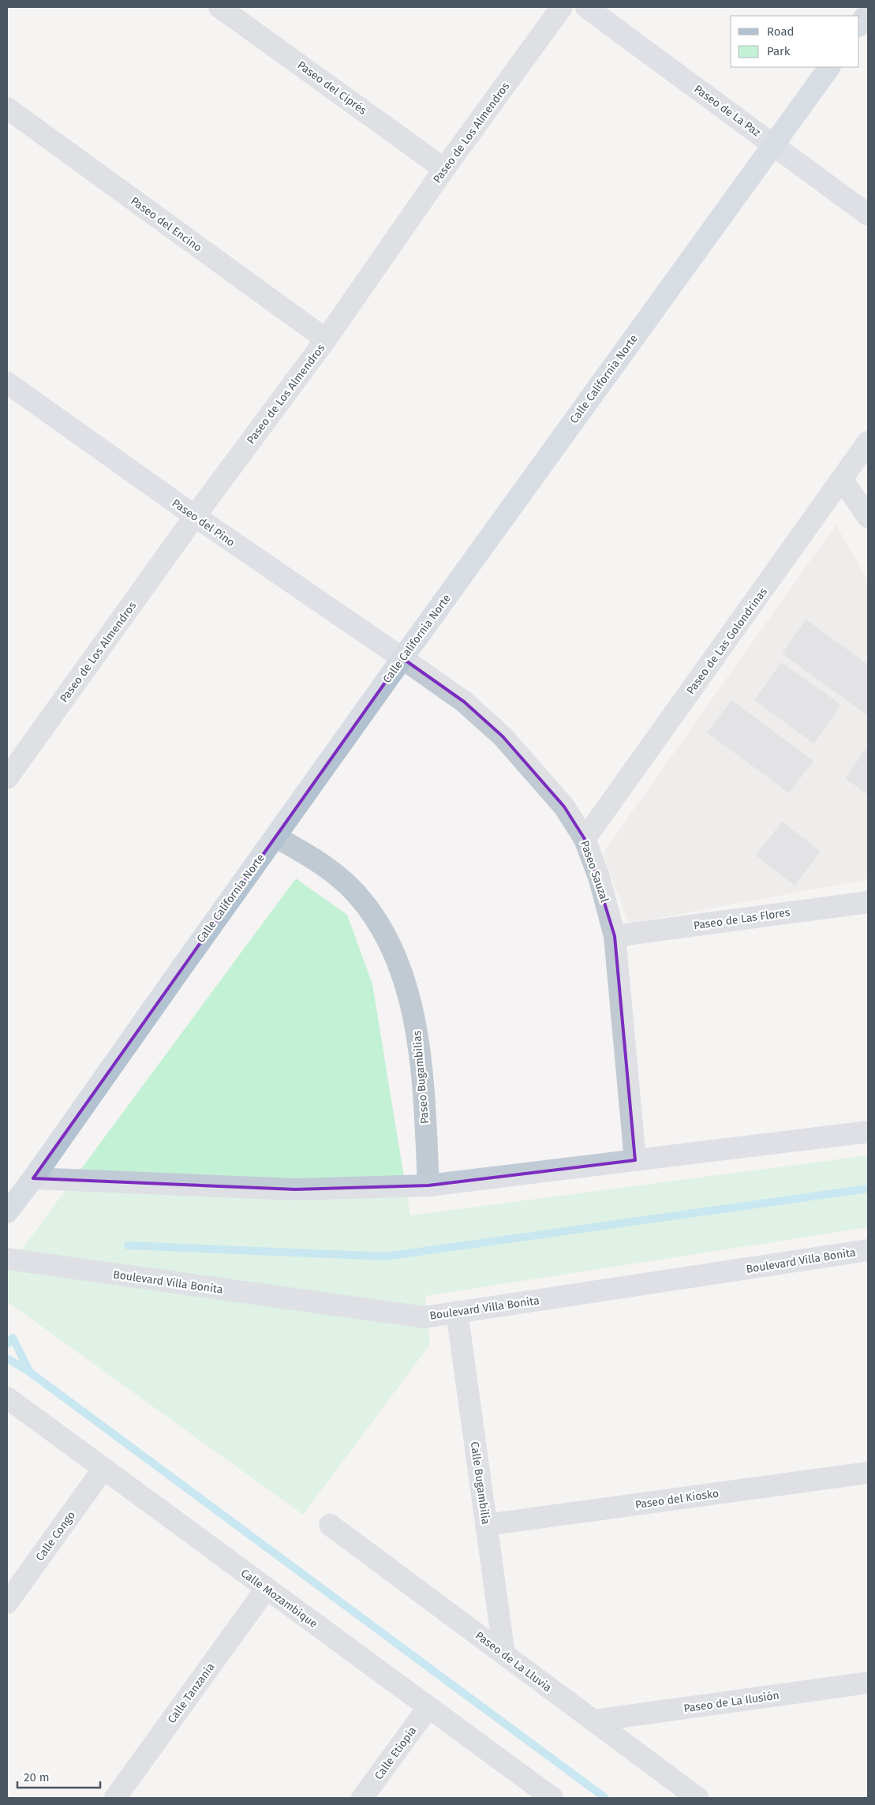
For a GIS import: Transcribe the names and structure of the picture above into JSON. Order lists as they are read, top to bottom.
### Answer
{
  "streets": {
    "main road": ["Calle California Norte"],
    "street": [
      "Paseo del Ciprés",
      "Paseo de La Paz",
      "Paseo de Los Almendros",
      "Paseo del Encino",
      "Paseo del Pino",
      "Paseo de Las Golondrinas",
      "Paseo Sauzal",
      "Paseo de Las Flores",
      "Paseo Bugambilias",
      "Boulevard Villa Bonita",
      "Calle Bugambilia",
      "Paseo del Kiosko",
      "Calle Congo",
      "Calle Mozambique",
      "Paseo de La Lluvia",
      "Calle Tanzania",
      "Paseo de La Ilusión",
      "Calle Etiopía"
    ]
  },
  "crossings": [
    ["Paseo del Ciprés", "Paseo de Los Almendros"],
    ["Paseo de La Paz", "Calle California Norte"],
    ["Paseo de Los Almendros", "Paseo del Encino"],
    ["Paseo de Los Almendros", "Paseo del Pino"],
    ["Calle California Norte", "Paseo del Pino"],
    ["Calle California Norte", "Paseo Sauzal"],
    ["Calle California Norte", "Paseo Bugambilias"],
    ["Paseo del Pino", "Paseo Sauzal"],
    ["Paseo de Las Golondrinas", "Paseo Sauzal"],
    ["Paseo Sauzal", "Paseo de Las Flores"],
    ["Boulevard Villa Bonita", "Calle Bugambilia"],
    ["Calle Bugambilia", "Paseo del Kiosko"],
    ["Calle Bugambilia", "Paseo de La Lluvia"],
    ["Calle Congo", "Calle Mozambique"],
    ["Calle Mozambique", "Calle Tanzania"],
    ["Calle Mozambique", "Calle Etiopía"],
    ["Paseo de La Lluvia", "Paseo de La Ilusión"]
  ],
  "legend": ["Road", "Park"],
  "scale_bar": "20 m"
}
